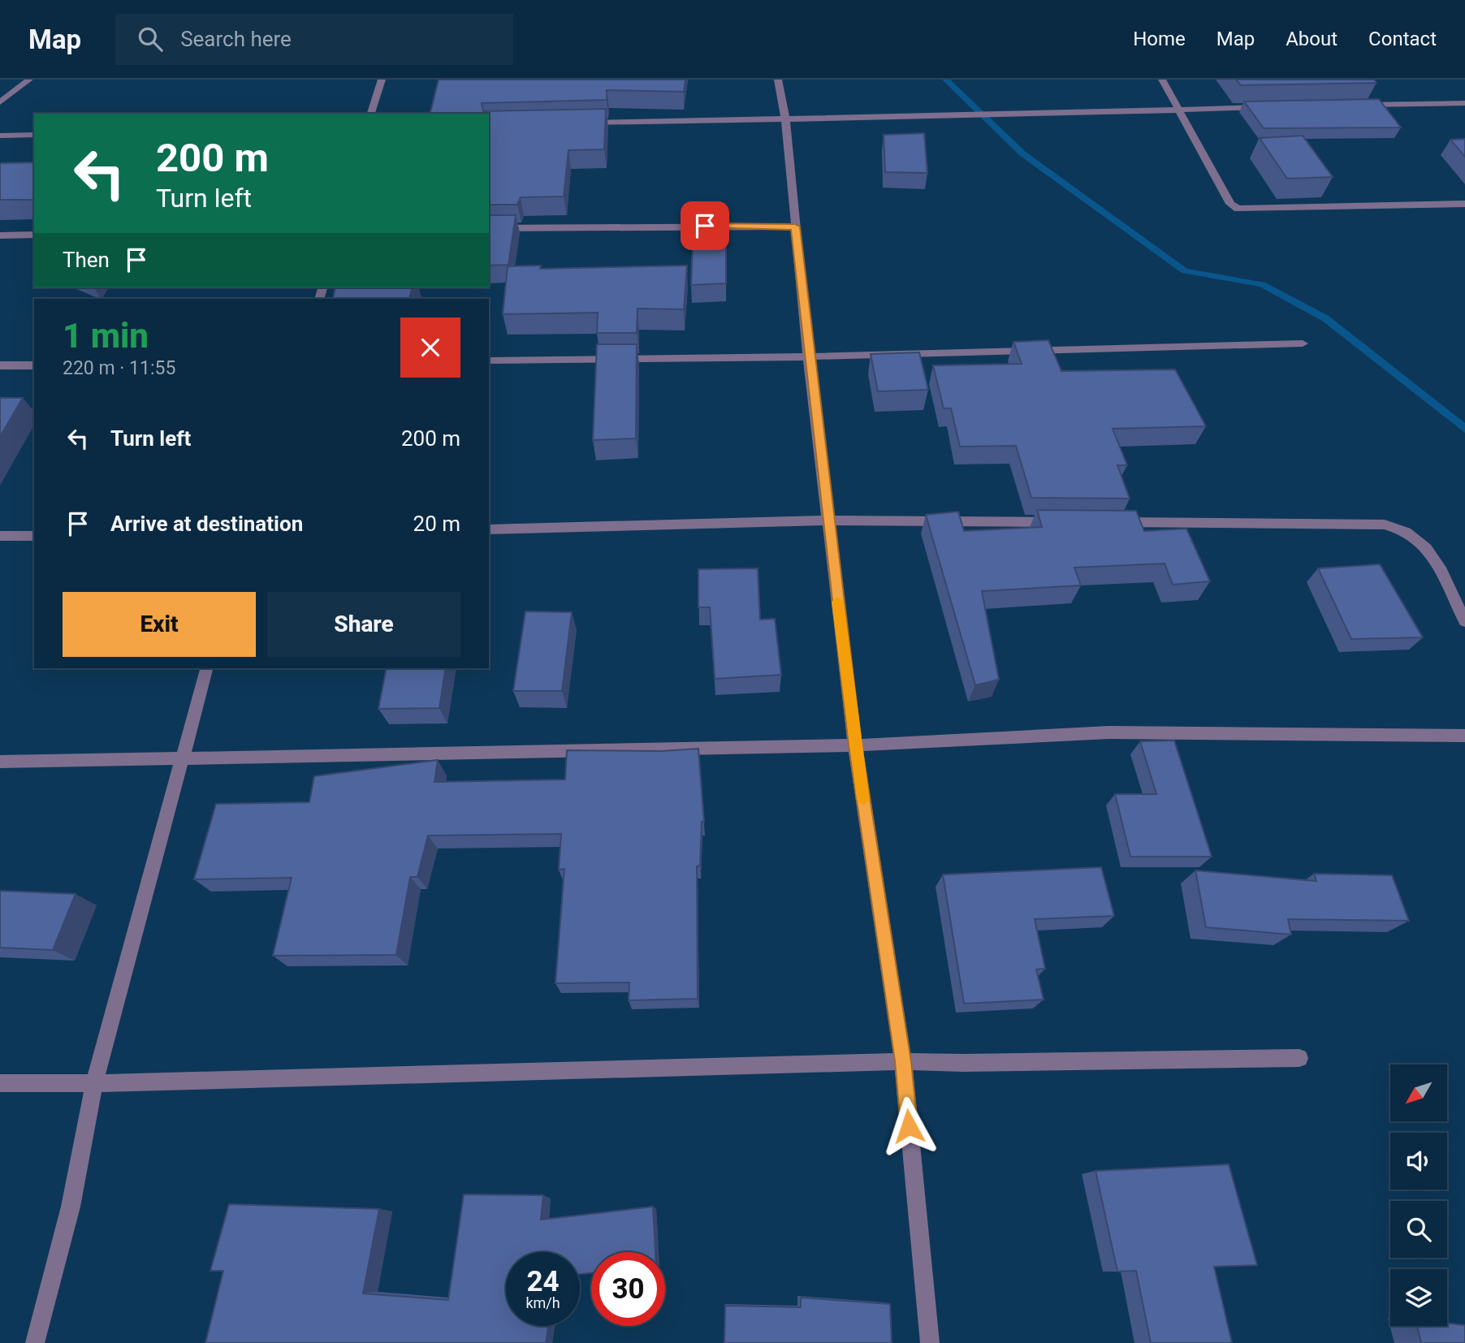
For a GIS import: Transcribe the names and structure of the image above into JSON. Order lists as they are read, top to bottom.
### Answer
{
  "north": "bottom left",
  "page": {
    "header": "Map",
    "search": "Search here",
    "nav": [
      "Home",
      "Map",
      "About",
      "Contact"
    ],
    "turn": ["200 m", "Turn left"],
    "then": "Then",
    "heading": ["1 min", "220 m · 11:55"],
    "list": [
      {
        "name": "Turn left",
        "value": "200 m"
      },
      {
        "name": "Arrive at destination",
        "value": "20 m"
      }
    ],
    "buttons": ["Exit", "Share"],
    "speed": "24 km/h",
    "limit": "30"
  }
}
